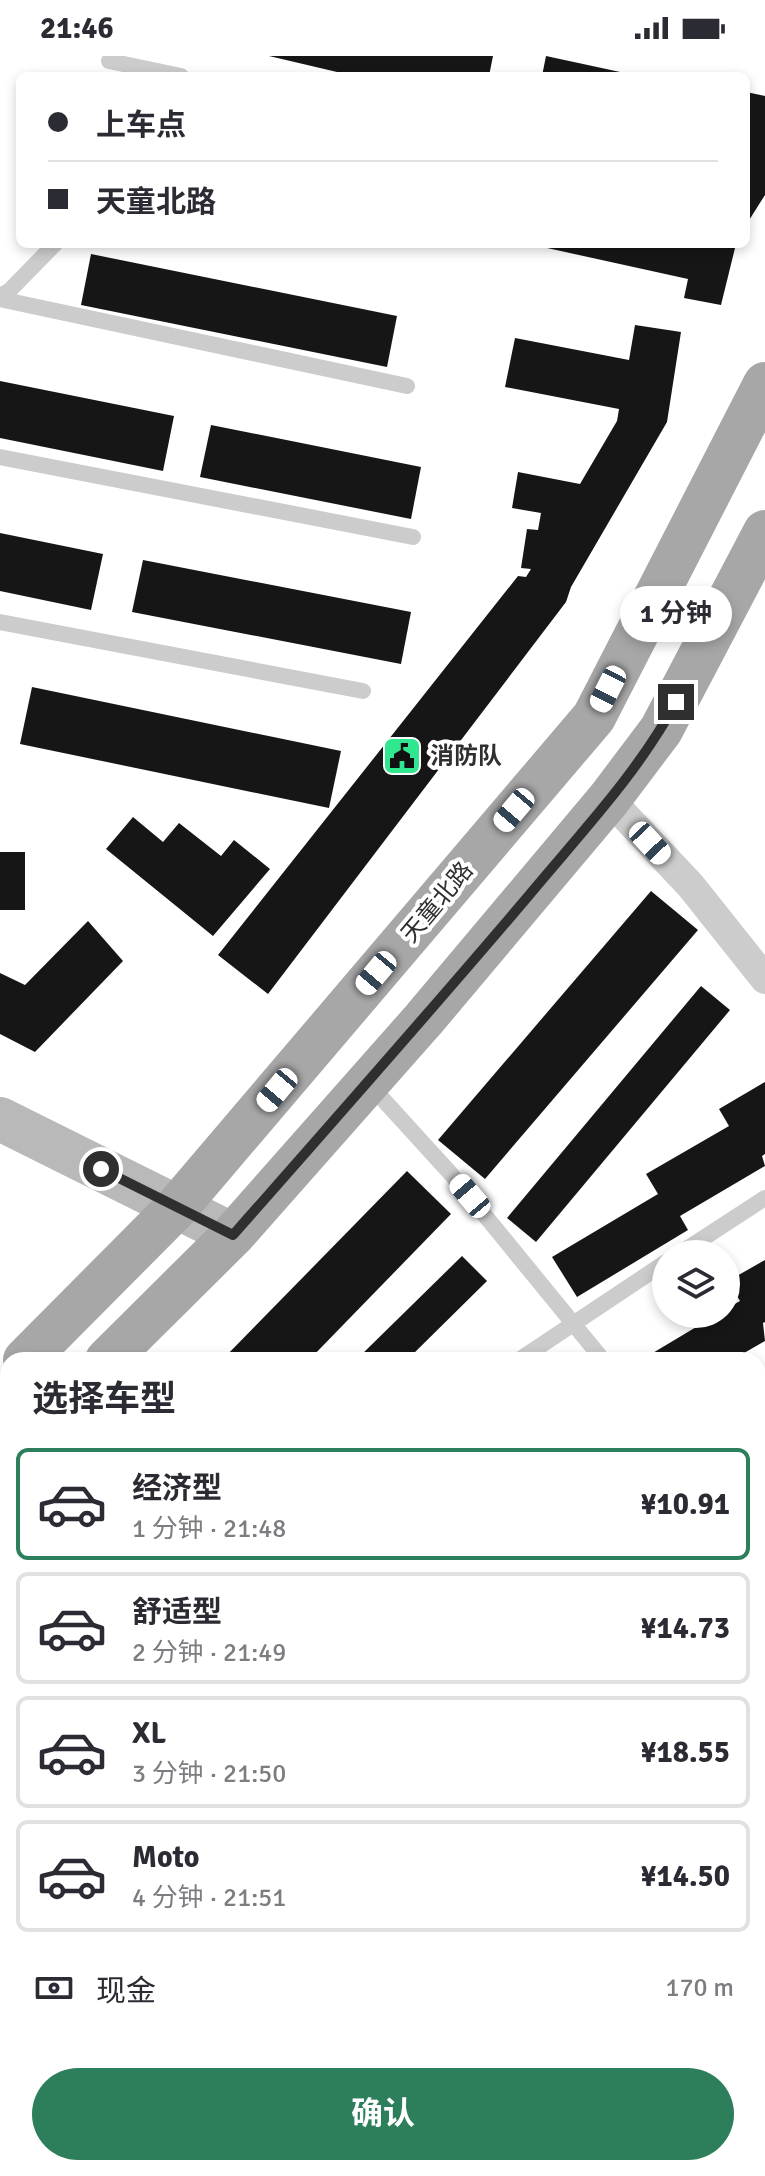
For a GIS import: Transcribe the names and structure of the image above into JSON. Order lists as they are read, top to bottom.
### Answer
{
  "streets": {
    "main road": ["天童北路"]
  },
  "places": {
    "public building": ["消防队"]
  },
  "page": {
    "status": "21:46",
    "banner": ["上车点", "天童北路"],
    "bubble": "1 分钟",
    "heading": "选择车型",
    "list": [
      {
        "name": "经济型",
        "note": "1 分钟 · 21:48",
        "value": "¥10.91"
      },
      {
        "name": "舒适型",
        "note": "2 分钟 · 21:49",
        "value": "¥14.73"
      },
      {
        "name": "XL",
        "note": "3 分钟 · 21:50",
        "value": "¥18.55"
      },
      {
        "name": "Moto",
        "note": "4 分钟 · 21:51",
        "value": "¥14.50"
      }
    ],
    "pay": ["现金", "170 m"],
    "buttons": "确认"
  }
}
